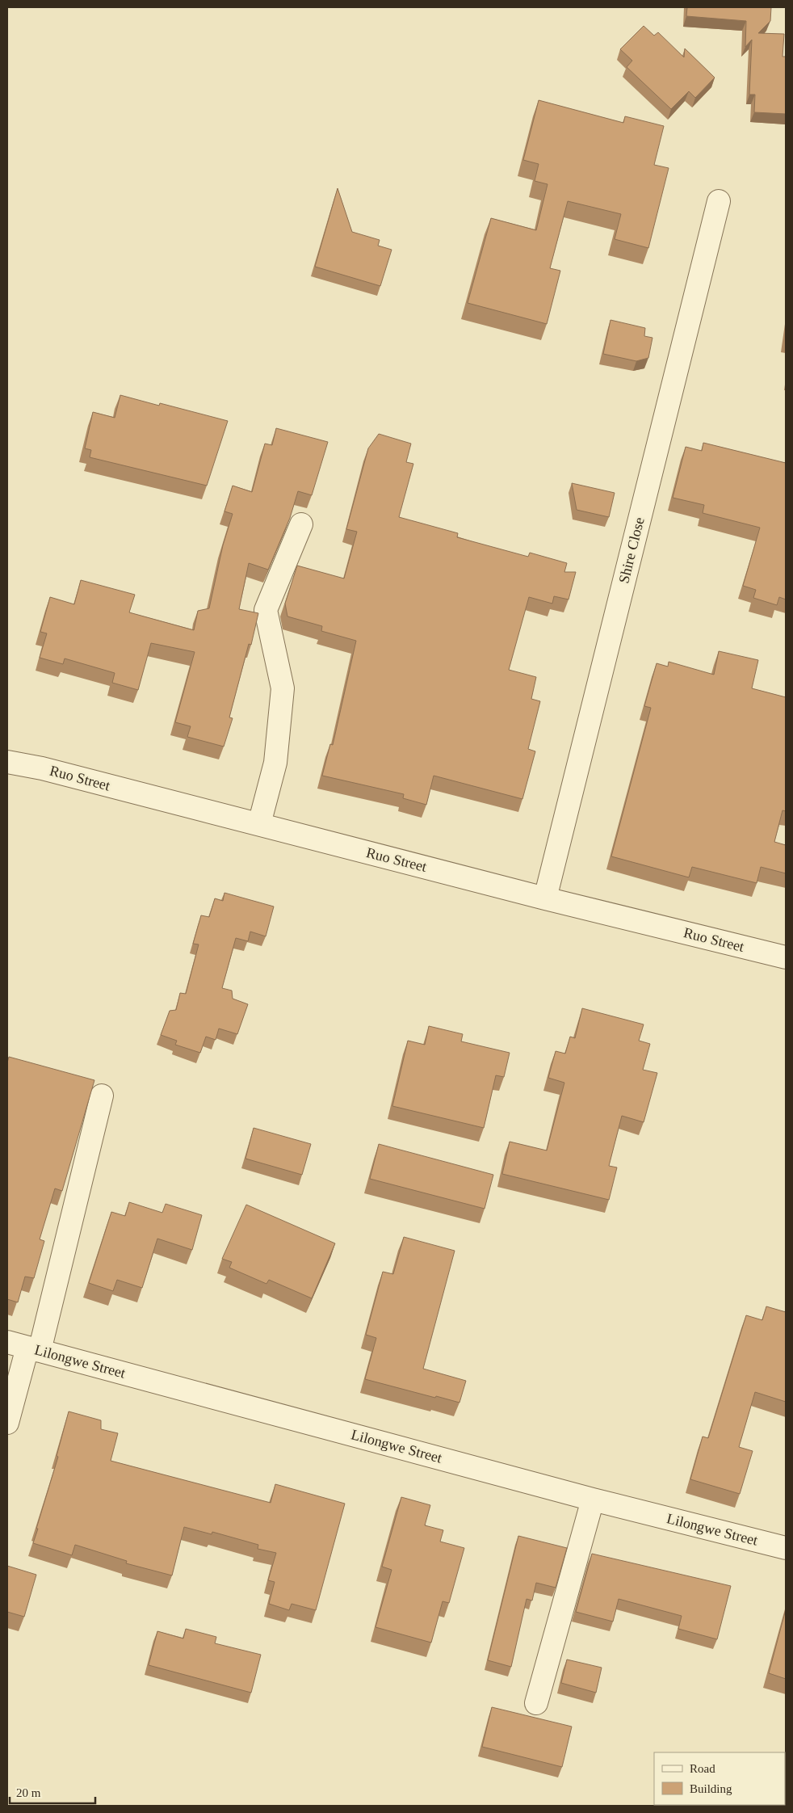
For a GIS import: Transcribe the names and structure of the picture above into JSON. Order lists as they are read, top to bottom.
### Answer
{
  "streets": {
    "street": ["Shire Close", "Ruo Street", "Lilongwe Street"]
  },
  "crossings": [
    ["Shire Close", "Ruo Street"]
  ],
  "legend": ["Road", "Building"],
  "scale_bar": "20 m"
}
